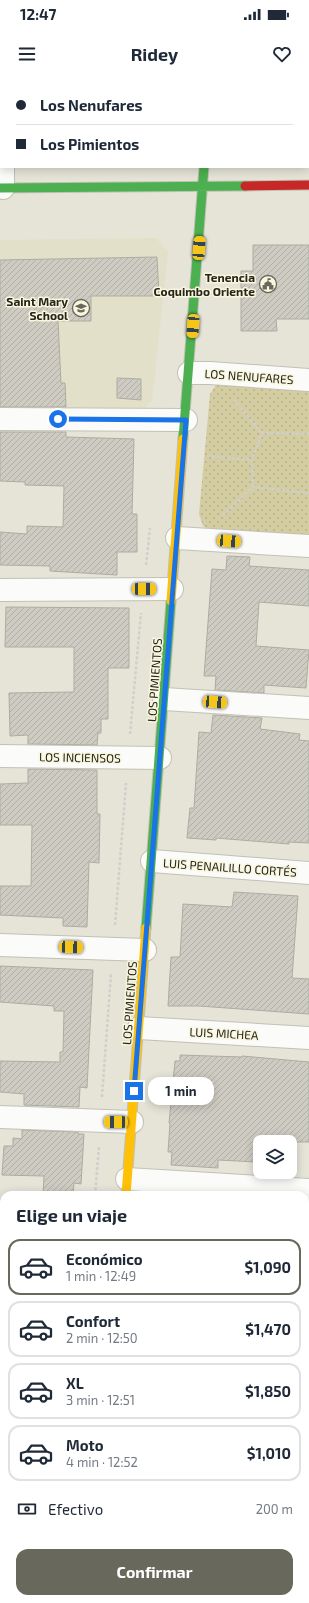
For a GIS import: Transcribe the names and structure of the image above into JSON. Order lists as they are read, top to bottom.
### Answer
{
  "streets": {
    "street": [
      "LOS NENUFARES",
      "LOS PIMIENTOS",
      "LOS INCIENSOS",
      "LUIS PENAILILLO CORTÉS",
      "LUIS MICHEA"
    ]
  },
  "crossings": [
    ["LOS NENUFARES", "LOS PIMIENTOS"],
    ["LOS PIMIENTOS", "LOS INCIENSOS"],
    ["LOS PIMIENTOS", "LUIS PENAILILLO CORTÉS"],
    ["LOS PIMIENTOS", "LUIS MICHEA"]
  ],
  "places": {
    "public building": ["Tenencia Coquimbo Oriente"],
    "school or university": ["Saint Mary School"]
  },
  "page": {
    "status": "12:47",
    "header": "Ridey",
    "banner": ["Los Nenufares", "Los Pimientos"],
    "bubble": "1 min",
    "heading": "Elige un viaje",
    "list": [
      {
        "name": "Económico",
        "note": "1 min · 12:49",
        "value": "$1,090"
      },
      {
        "name": "Confort",
        "note": "2 min · 12:50",
        "value": "$1,470"
      },
      {
        "name": "XL",
        "note": "3 min · 12:51",
        "value": "$1,850"
      },
      {
        "name": "Moto",
        "note": "4 min · 12:52",
        "value": "$1,010"
      }
    ],
    "pay": ["Efectivo", "200 m"],
    "buttons": "Confirmar"
  }
}
